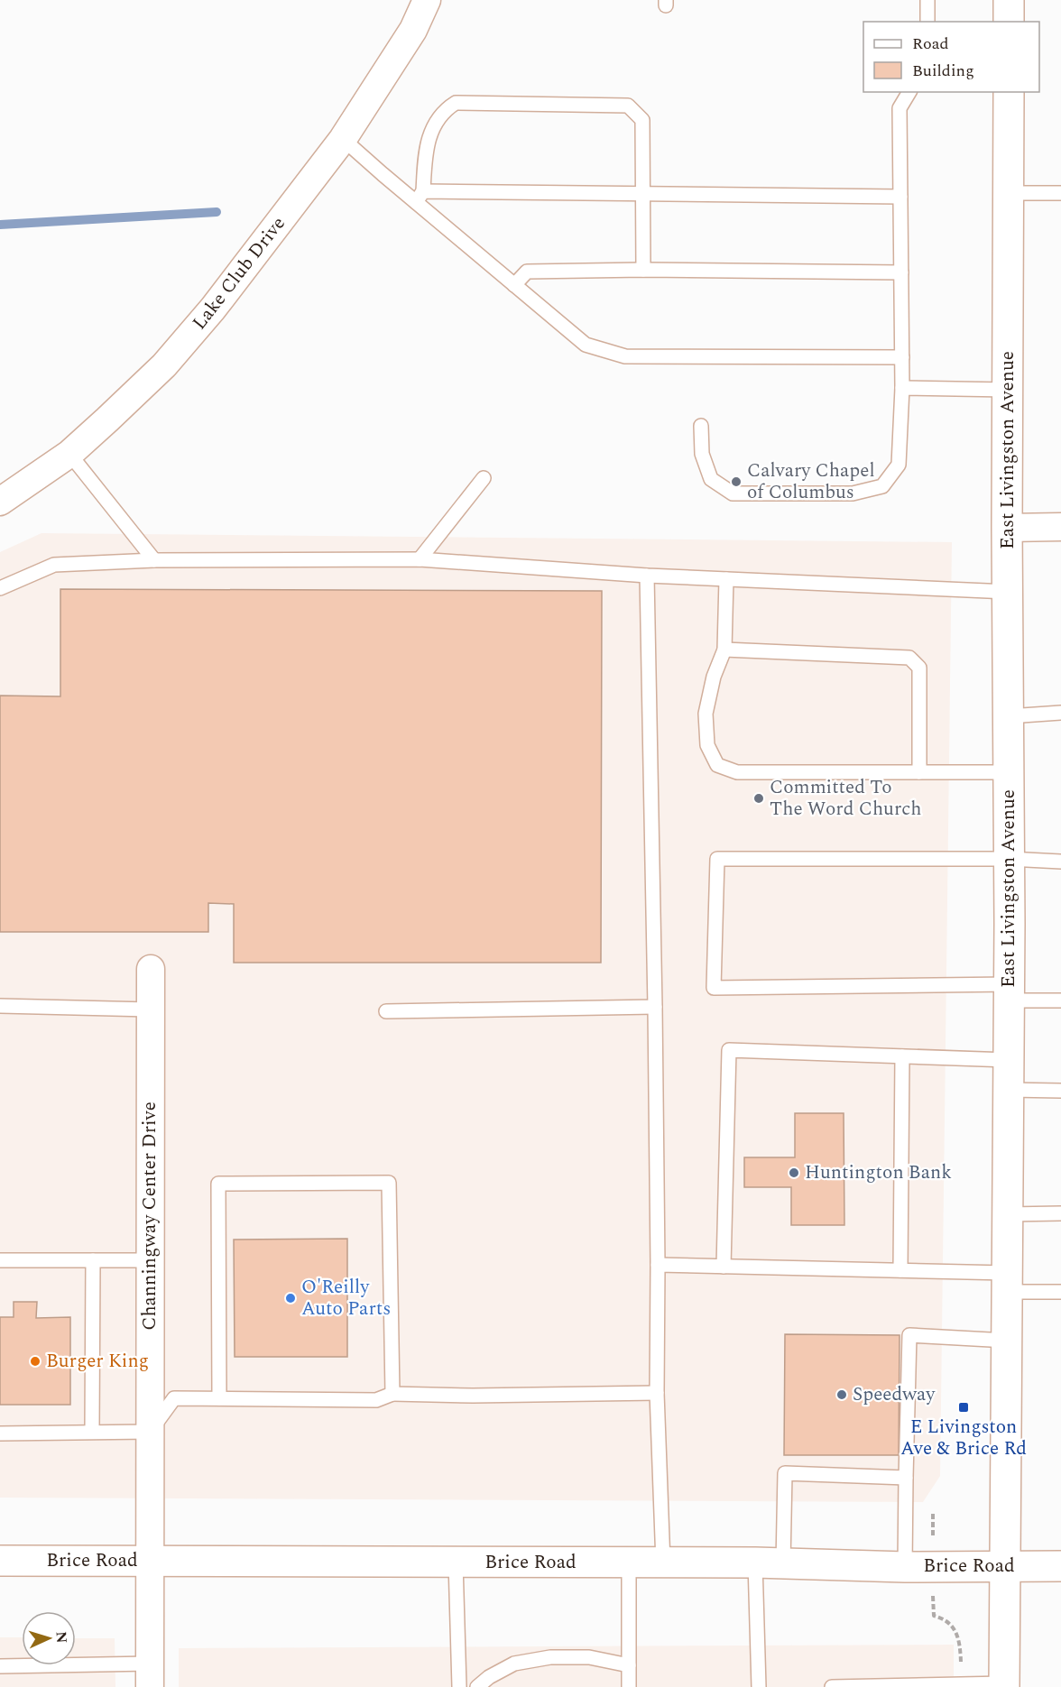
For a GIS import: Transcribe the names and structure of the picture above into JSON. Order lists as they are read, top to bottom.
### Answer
{
  "streets": {
    "main road": ["East Livingston Avenue", "Brice Road"],
    "street": ["Lake Club Drive", "Channingway Center Drive"]
  },
  "crossings": [
    ["East Livingston Avenue", "Brice Road"],
    ["Channingway Center Drive", "Brice Road"]
  ],
  "places": {
    "other": [
      "Calvary Chapel of Columbus",
      "Committed To The Word Church",
      "Huntington Bank",
      "O'Reilly Auto Parts",
      "Burger King",
      "Speedway"
    ],
    "transit": ["E Livingston Ave & Brice Rd"]
  },
  "legend": ["Road", "Building"],
  "north": "right"
}
